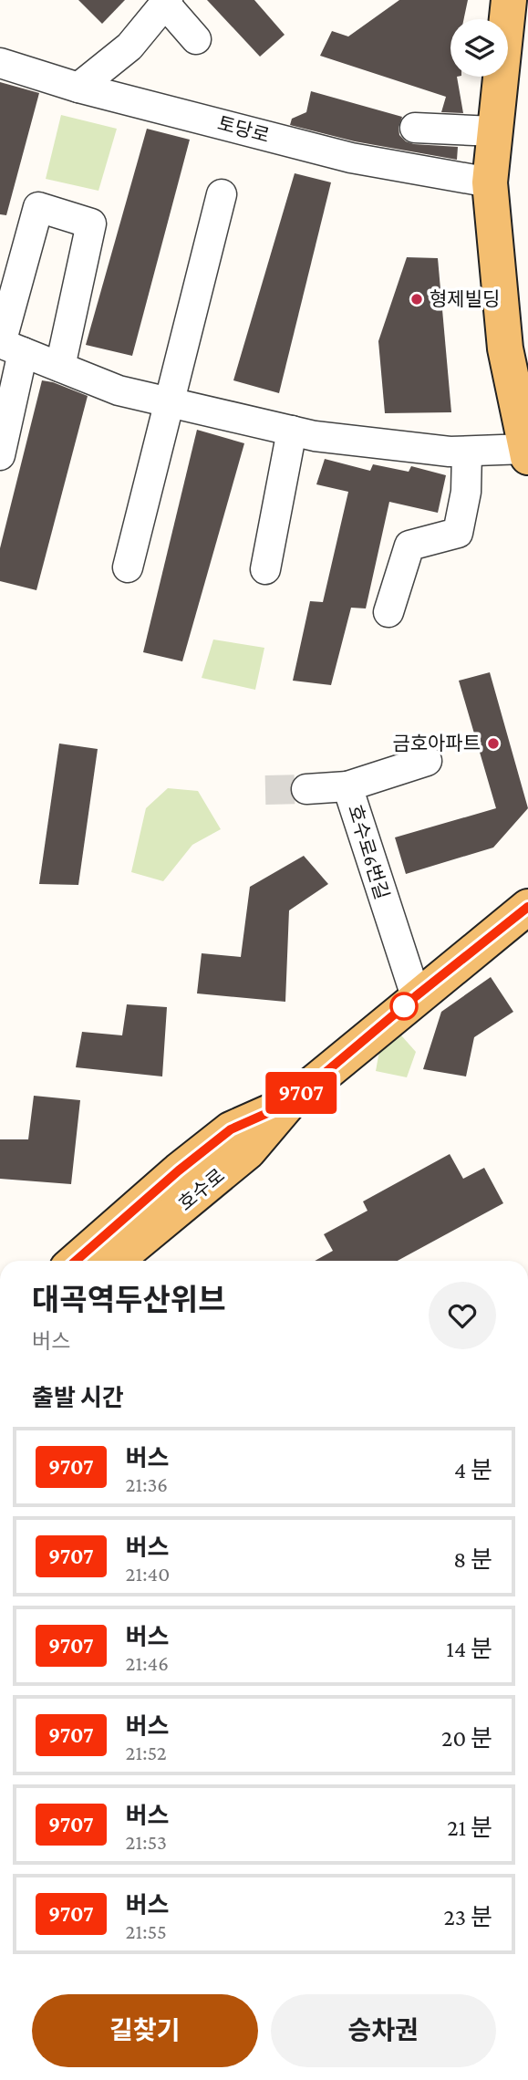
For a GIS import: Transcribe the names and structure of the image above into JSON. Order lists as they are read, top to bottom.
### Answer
{
  "streets": {
    "main road": ["호수로"],
    "street": ["토당로", "호수로6번길"]
  },
  "crossings": [
    ["호수로6번길", "호수로"]
  ],
  "places": ["형제빌딩", "금호아파트"],
  "lines": ["bus line 9707"],
  "page": {
    "on_map": "9707",
    "heading": [
      ["대곡역두산위브", "버스"],
      "출발 시간"
    ],
    "list": [
      {
        "mark": "9707",
        "name": "버스",
        "note": "21:36",
        "value": "4 분"
      },
      {
        "mark": "9707",
        "name": "버스",
        "note": "21:40",
        "value": "8 분"
      },
      {
        "mark": "9707",
        "name": "버스",
        "note": "21:46",
        "value": "14 분"
      },
      {
        "mark": "9707",
        "name": "버스",
        "note": "21:52",
        "value": "20 분"
      },
      {
        "mark": "9707",
        "name": "버스",
        "note": "21:53",
        "value": "21 분"
      },
      {
        "mark": "9707",
        "name": "버스",
        "note": "21:55",
        "value": "23 분"
      }
    ],
    "buttons": ["길찾기", "승차권"]
  }
}
